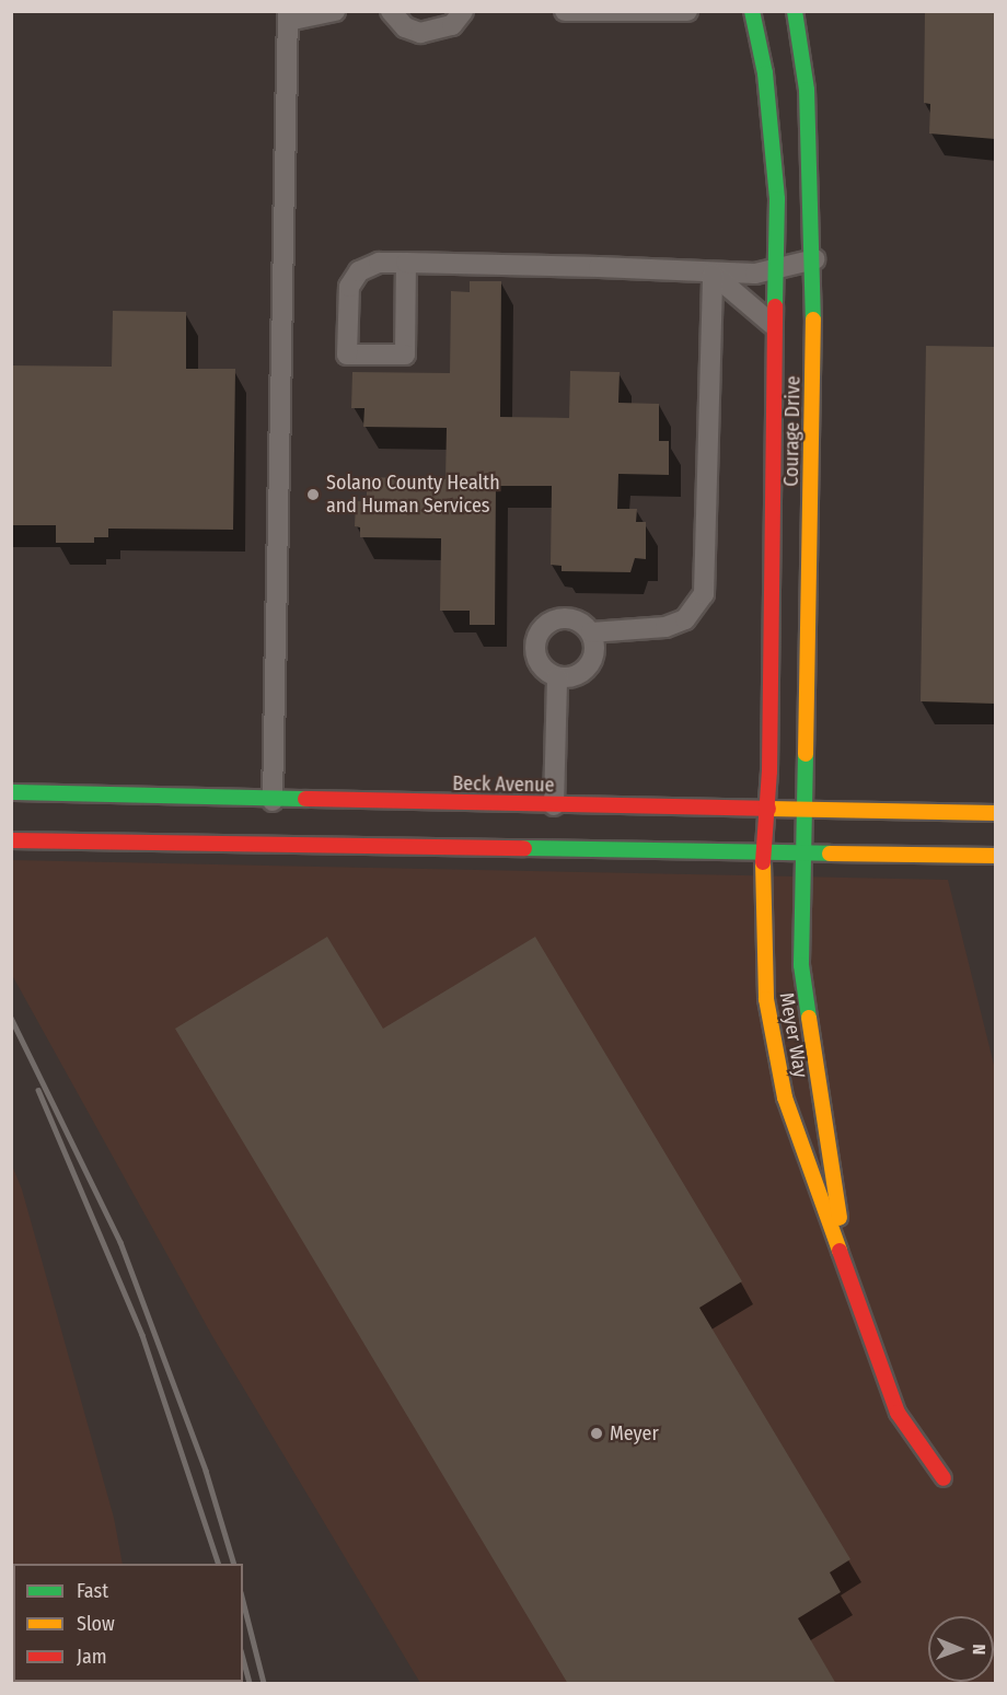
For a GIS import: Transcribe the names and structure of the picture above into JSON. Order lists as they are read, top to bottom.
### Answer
{
  "streets": {
    "street": ["Courage Drive", "Beck Avenue", "Meyer Way"]
  },
  "crossings": [
    ["Courage Drive", "Beck Avenue"],
    ["Courage Drive", "Meyer Way"],
    ["Beck Avenue", "Meyer Way"]
  ],
  "places": ["Solano County Health and Human Services", "Meyer"],
  "legend": ["Fast", "Slow", "Jam"],
  "north": "right"
}
